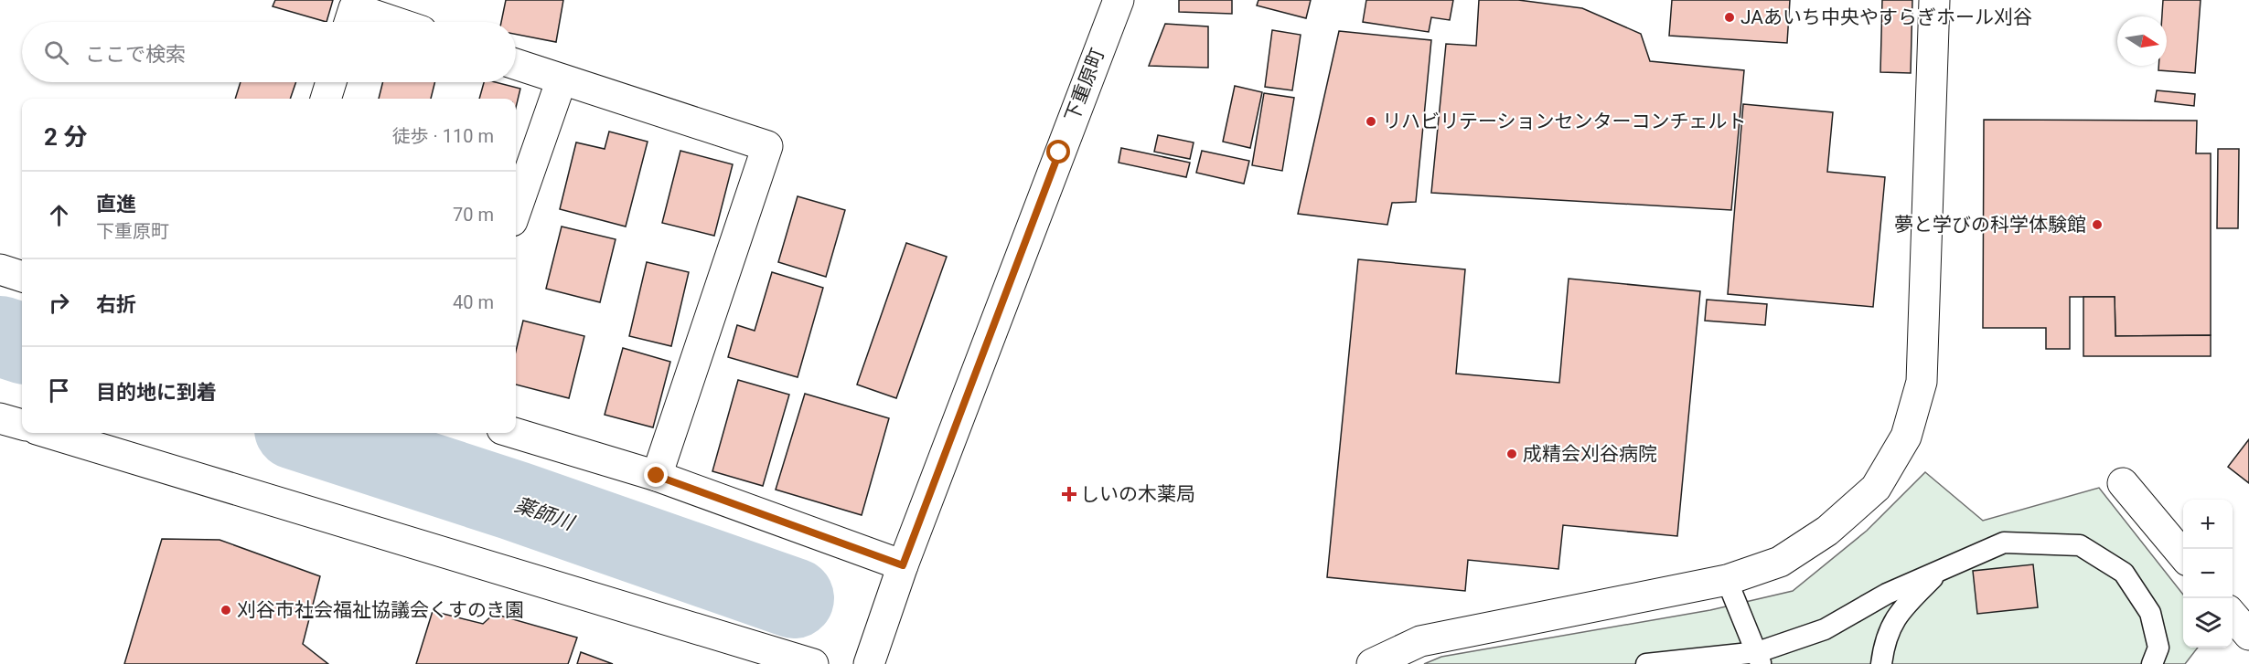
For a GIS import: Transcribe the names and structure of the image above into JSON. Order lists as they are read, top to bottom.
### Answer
{
  "streets": {
    "street": ["下重原町"]
  },
  "water": ["薬師川"],
  "places": {
    "other": [
      "JAあいち中央やすらぎホール刈谷",
      "リハビリテーションセンターコンチェルト",
      "夢と学びの科学体験館",
      "成精会刈谷病院",
      "刈谷市社会福祉協議会くすのき園"
    ],
    "health": ["しいの木薬局"]
  },
  "north": "right",
  "page": {
    "search": "ここで検索",
    "heading": ["2 分", "徒歩 · 110 m"],
    "list": [
      ["直進", "下重原町", "70 m"],
      ["右折", "40 m"],
      "目的地に到着"
    ],
    "map_buttons": ["+", "−"]
  }
}
